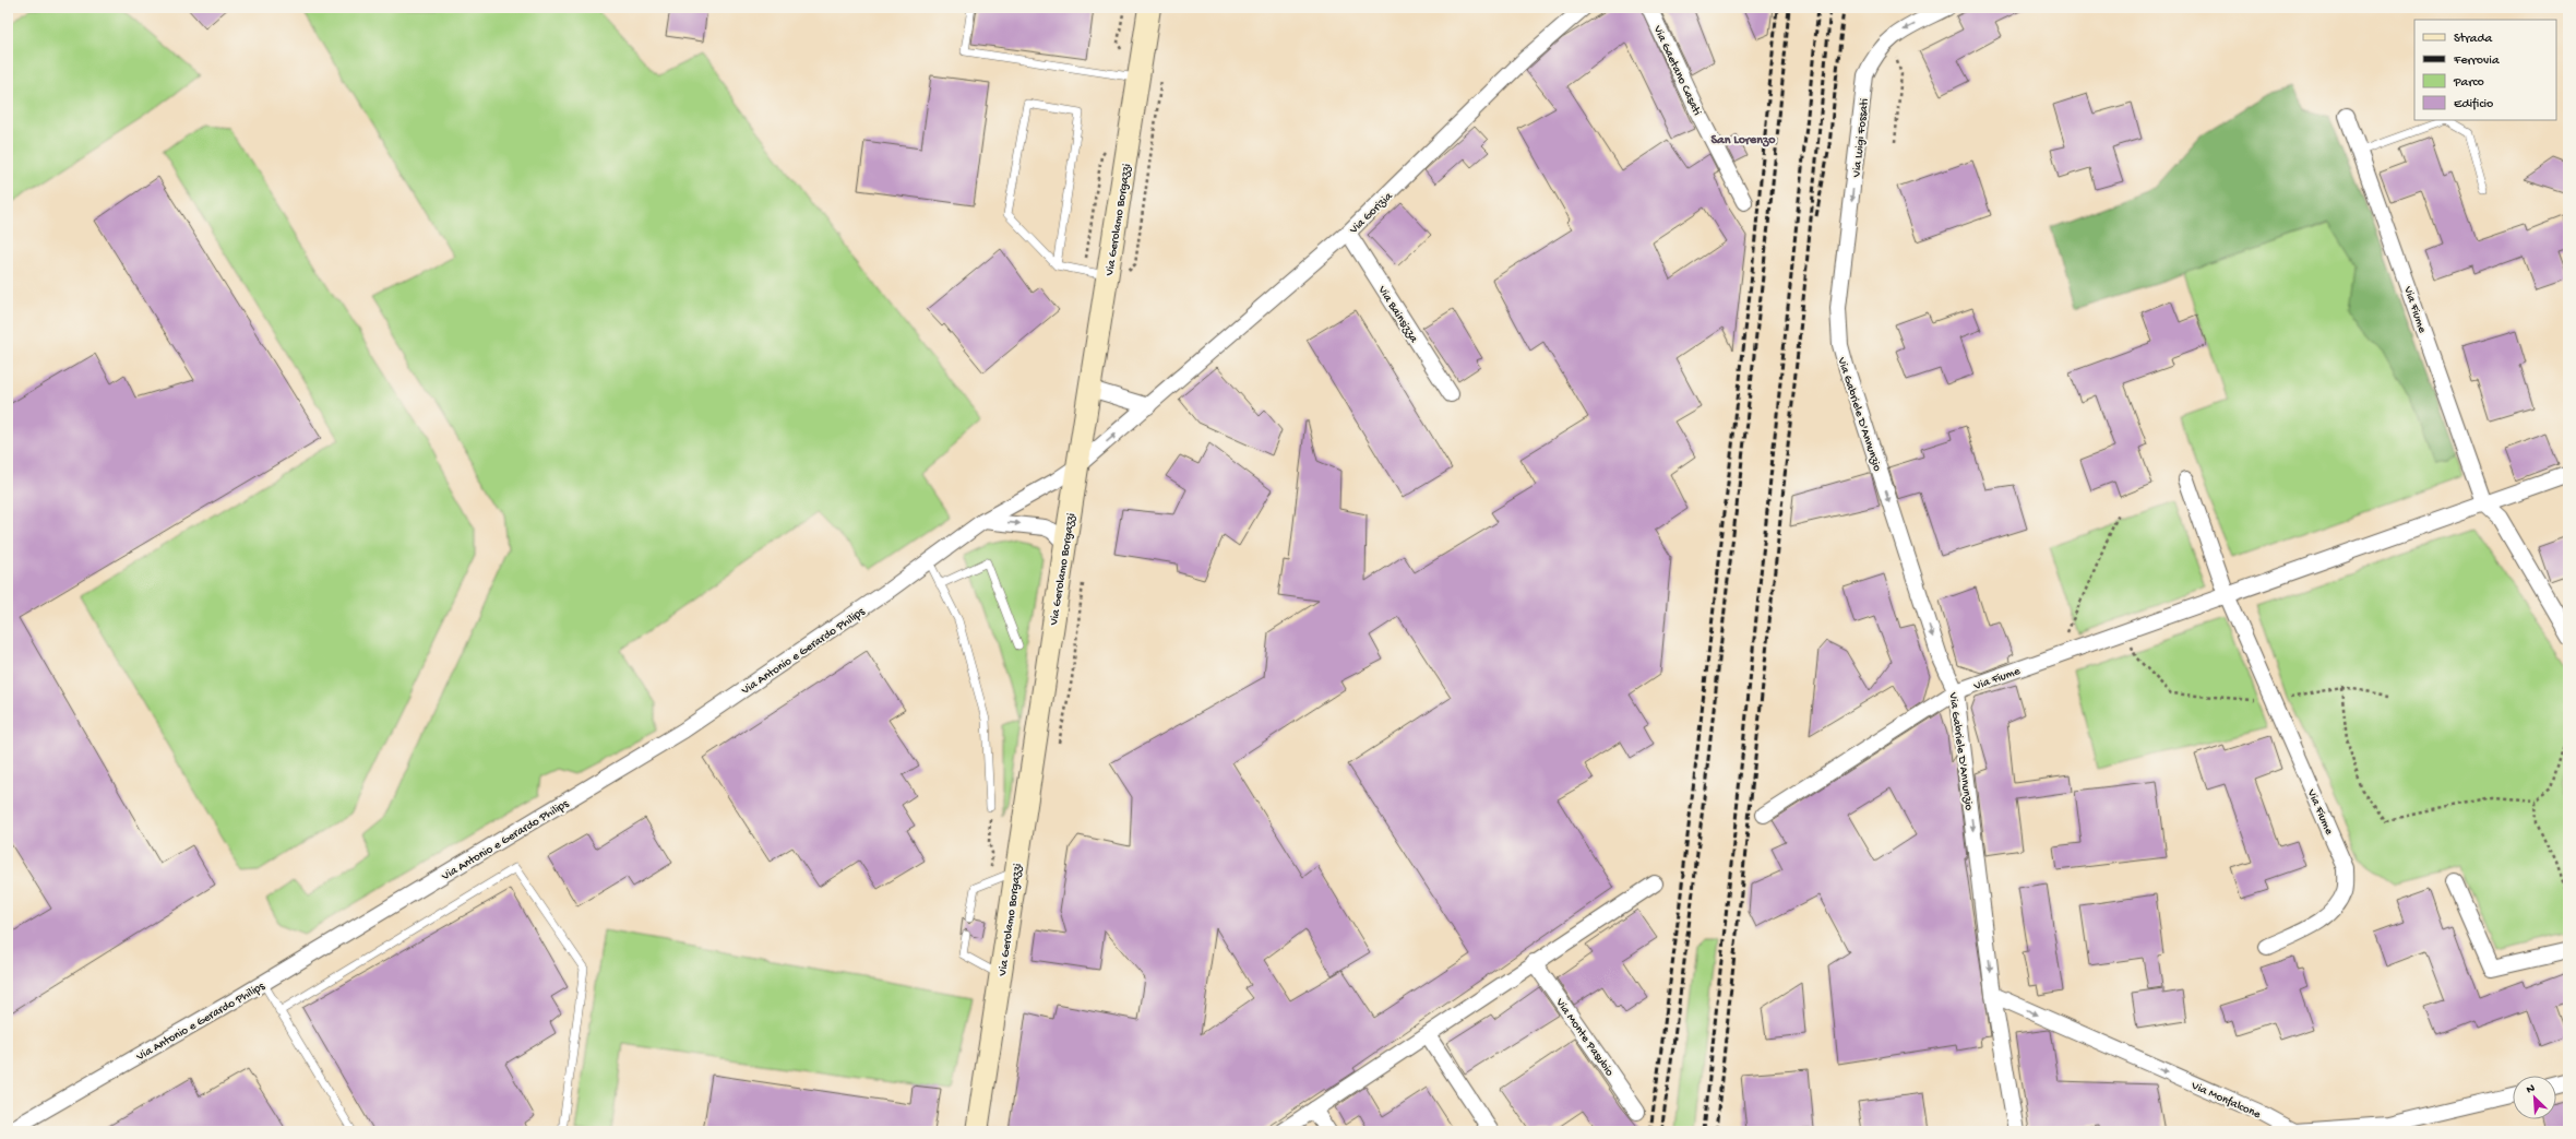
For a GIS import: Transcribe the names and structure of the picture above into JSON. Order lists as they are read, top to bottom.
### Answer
{
  "streets": {
    "main road": ["Via Gerolamo Borgazzi"],
    "street": [
      "Via Gaetano Casati",
      "Via Luigi Fossati",
      "Via Gorizia",
      "Via Fiume",
      "Via Bainsizza",
      "Via Gabriele D'Annunzio",
      "Via Antonio e Gerardo Philips",
      "Via Monte Pasubio",
      "Via Monfalcone"
    ]
  },
  "crossings": [
    ["Via Luigi Fossati", "Via Gabriele D'Annunzio"],
    ["Via Gorizia", "Via Gerolamo Borgazzi"],
    ["Via Gorizia", "Via Bainsizza"],
    ["Via Gorizia", "Via Antonio e Gerardo Philips"],
    ["Via Gerolamo Borgazzi", "Via Antonio e Gerardo Philips"],
    ["Via Fiume", "Via Gabriele D'Annunzio"],
    ["Via Gabriele D'Annunzio", "Via Monfalcone"]
  ],
  "one_way": ["Via Luigi Fossati", "Via Gabriele D'Annunzio", "Via Monfalcone"],
  "districts": ["San Lorenzo"],
  "legend": [
    "Strada",
    "Ferrovia",
    "Parco",
    "Edificio"
  ],
  "north": "top left"
}
